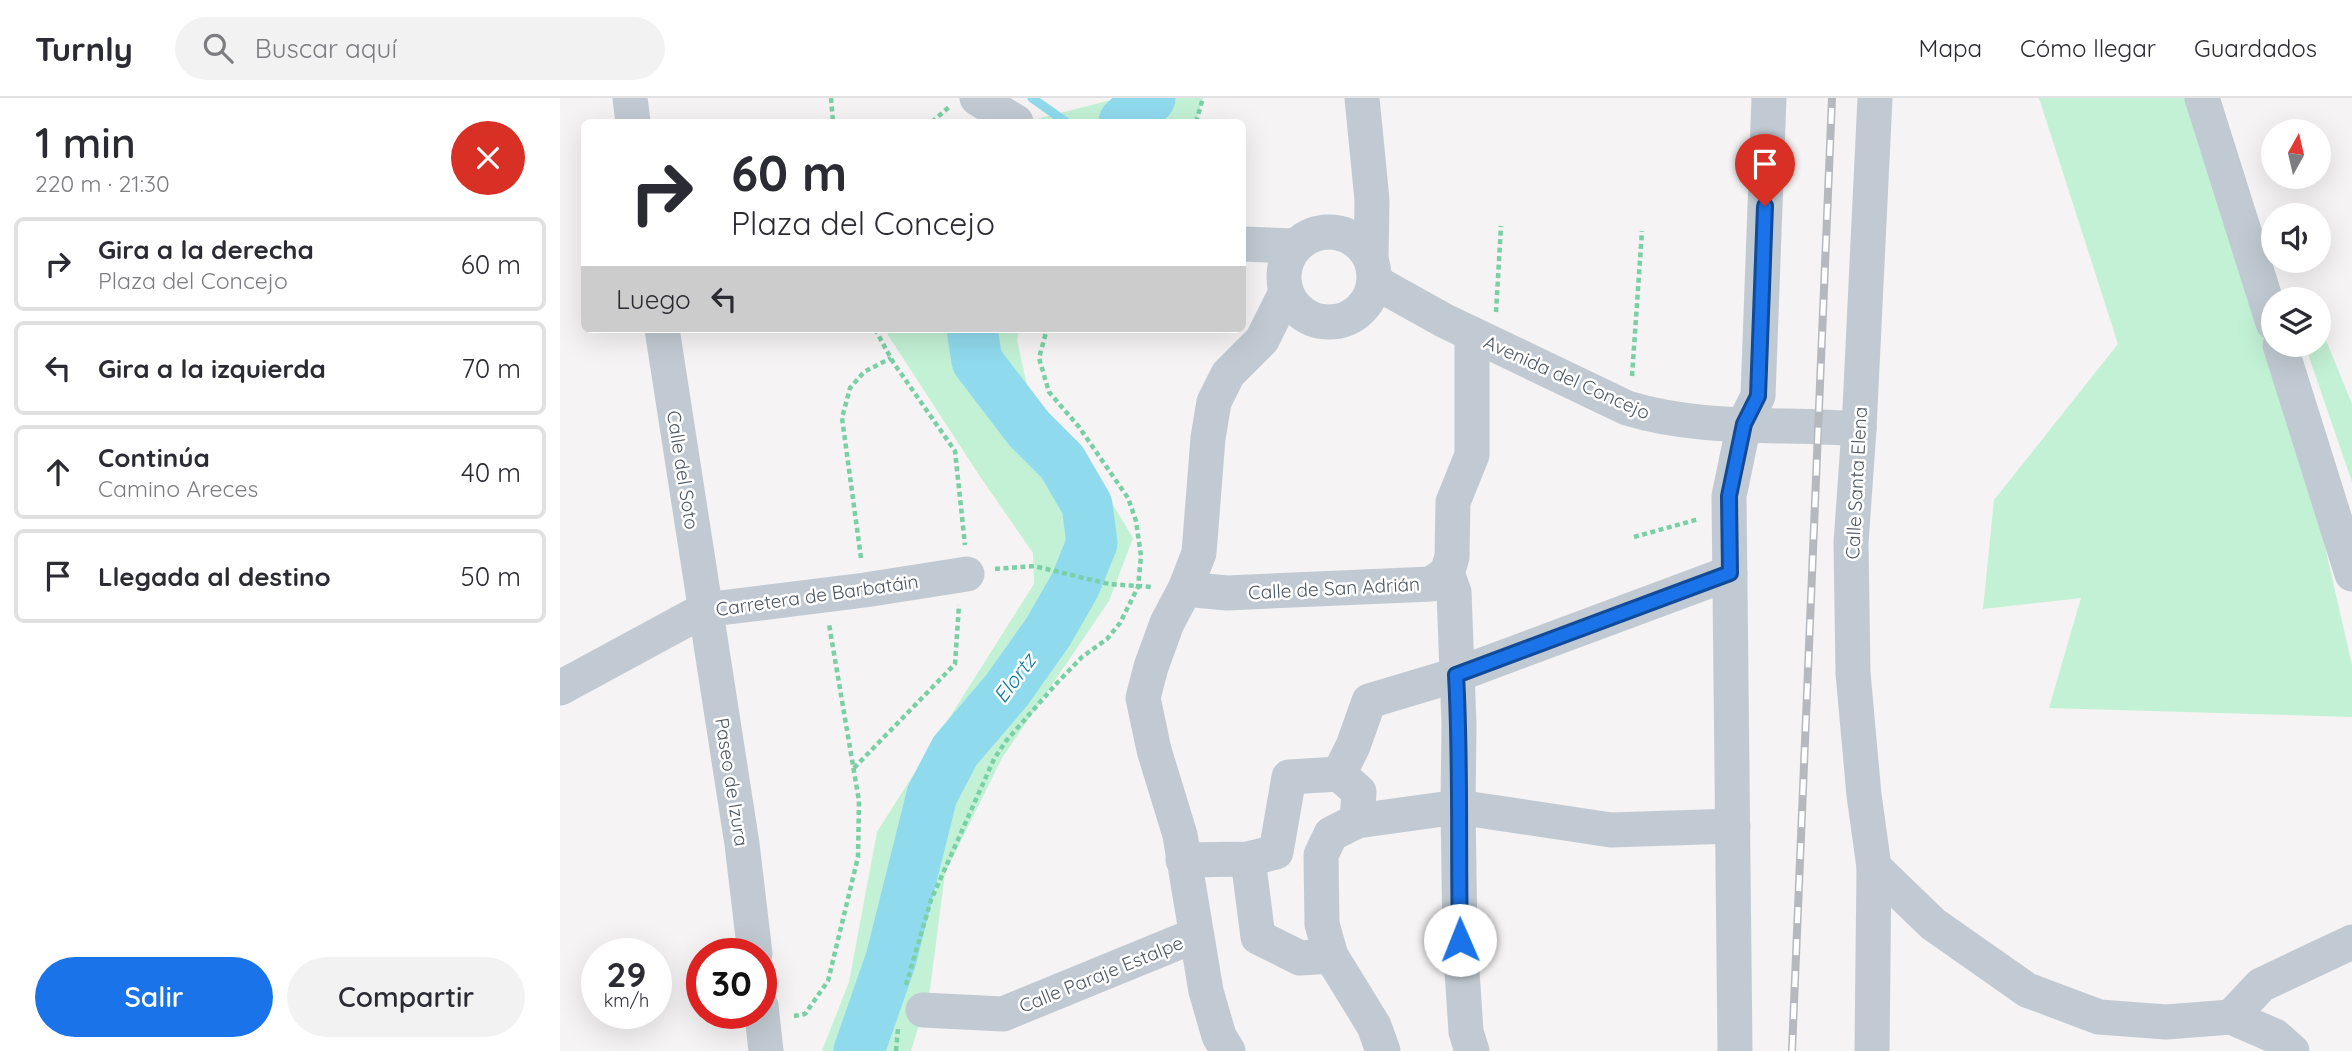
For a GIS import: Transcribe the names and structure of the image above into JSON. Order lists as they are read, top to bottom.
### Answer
{
  "streets": {
    "street": [
      "Avenida del Concejo",
      "Calle del Soto",
      "Calle Santa Elena",
      "Calle de San Adrián",
      "Carretera de Barbatáin",
      "Paseo de Izura",
      "Calle Paraje Estalpe"
    ]
  },
  "crossings": [
    ["Avenida del Concejo", "Calle Santa Elena"],
    ["Avenida del Concejo", "Calle de San Adrián"],
    ["Calle del Soto", "Carretera de Barbatáin"],
    ["Calle del Soto", "Paseo de Izura"],
    ["Calle de San Adrián", "Calle Paraje Estalpe"],
    ["Carretera de Barbatáin", "Paseo de Izura"]
  ],
  "water": ["Elortz"],
  "north": "top",
  "page": {
    "header": "Turnly",
    "search": "Buscar aquí",
    "nav": ["Mapa", "Cómo llegar", "Guardados"],
    "heading": ["1 min", "220 m · 21:30"],
    "turn": ["60 m", "Plaza del Concejo"],
    "list": [
      {
        "name": "Gira a la derecha",
        "note": "Plaza del Concejo",
        "value": "60 m"
      },
      {
        "name": "Gira a la izquierda",
        "value": "70 m"
      },
      {
        "name": "Continúa",
        "note": "Camino Areces",
        "value": "40 m"
      },
      {
        "name": "Llegada al destino",
        "value": "50 m"
      }
    ],
    "then": "Luego",
    "speed": "29 km/h",
    "limit": "30",
    "buttons": ["Salir", "Compartir"]
  }
}
